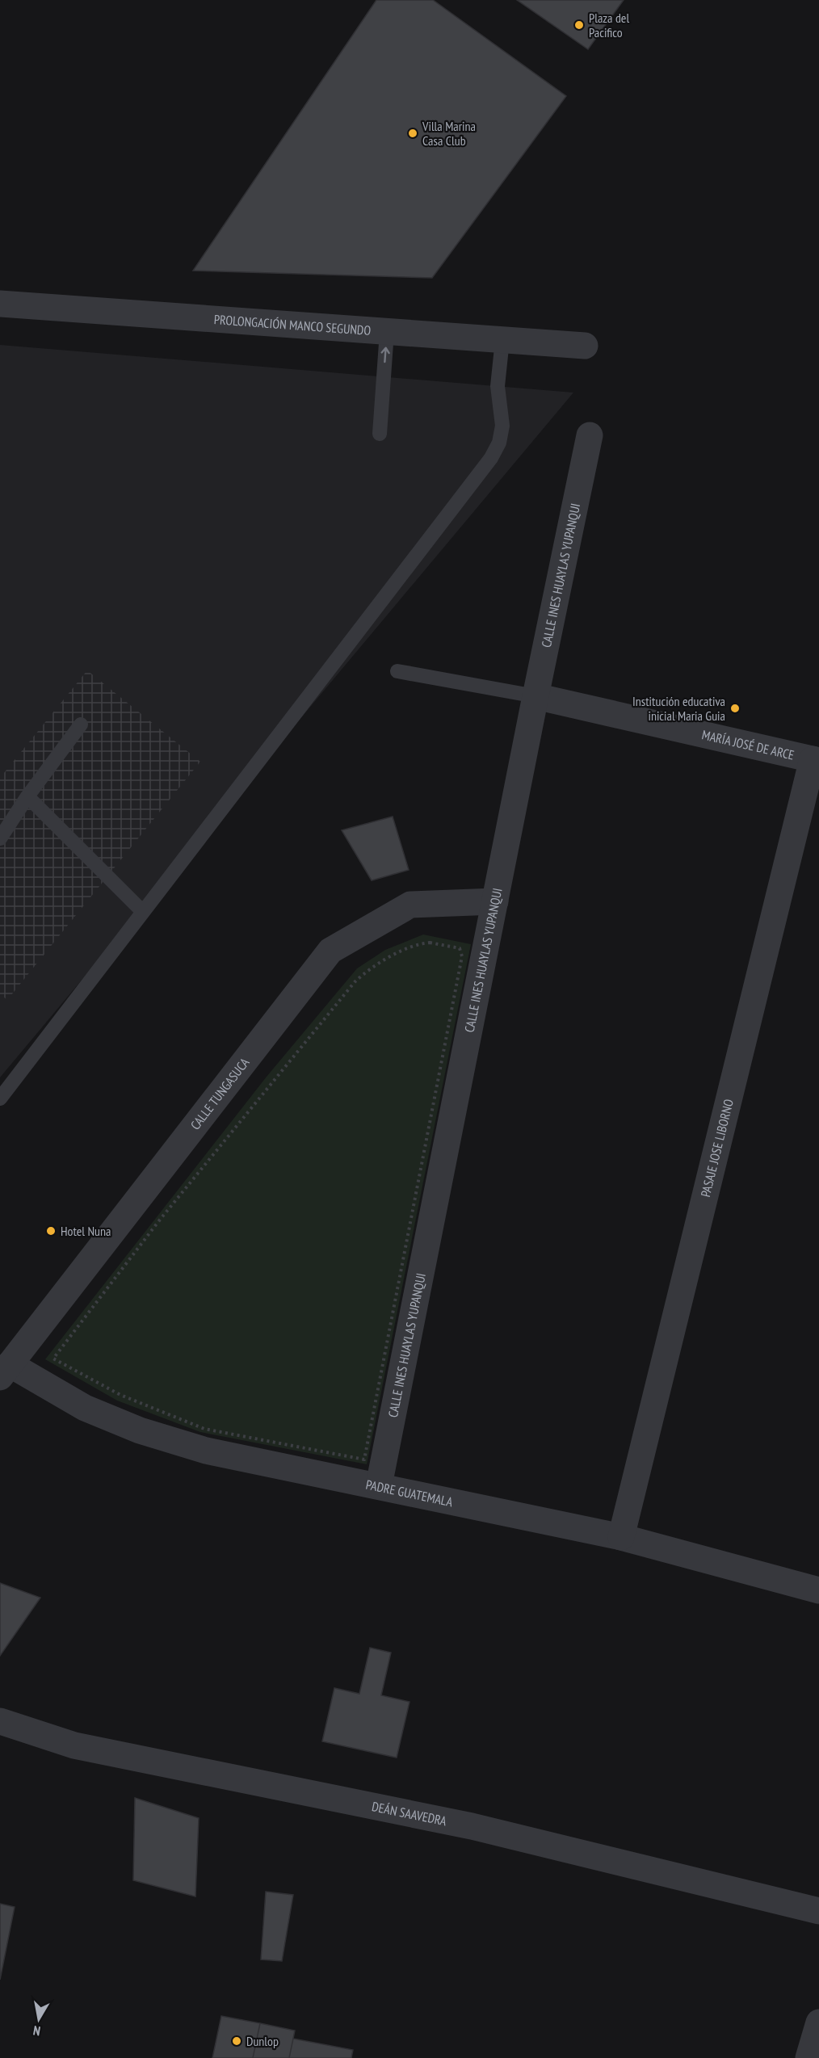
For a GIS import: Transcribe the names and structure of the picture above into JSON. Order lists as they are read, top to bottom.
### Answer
{
  "streets": {
    "street": [
      "PROLONGACIÓN MANCO SEGUNDO",
      "CALLE INES HUAYLAS YUPANQUI",
      "MARÍA JOSÉ DE ARCE",
      "CALLE TUNGASUCA",
      "PASAJE JOSE LIBORNO",
      "PADRE GUATEMALA",
      "DEÁN SAAVEDRA"
    ]
  },
  "crossings": [
    ["CALLE INES HUAYLAS YUPANQUI", "MARÍA JOSÉ DE ARCE"],
    ["CALLE INES HUAYLAS YUPANQUI", "CALLE TUNGASUCA"],
    ["CALLE INES HUAYLAS YUPANQUI", "PADRE GUATEMALA"],
    ["MARÍA JOSÉ DE ARCE", "PASAJE JOSE LIBORNO"],
    ["CALLE TUNGASUCA", "PADRE GUATEMALA"],
    ["PASAJE JOSE LIBORNO", "PADRE GUATEMALA"]
  ],
  "places": [
    "Plaza del Pacifico",
    "Villa Marina Casa Club",
    "Institución educativa inicial Maria Guia",
    "Hotel Nuna",
    "Dunlop"
  ],
  "north": "bottom"
}
